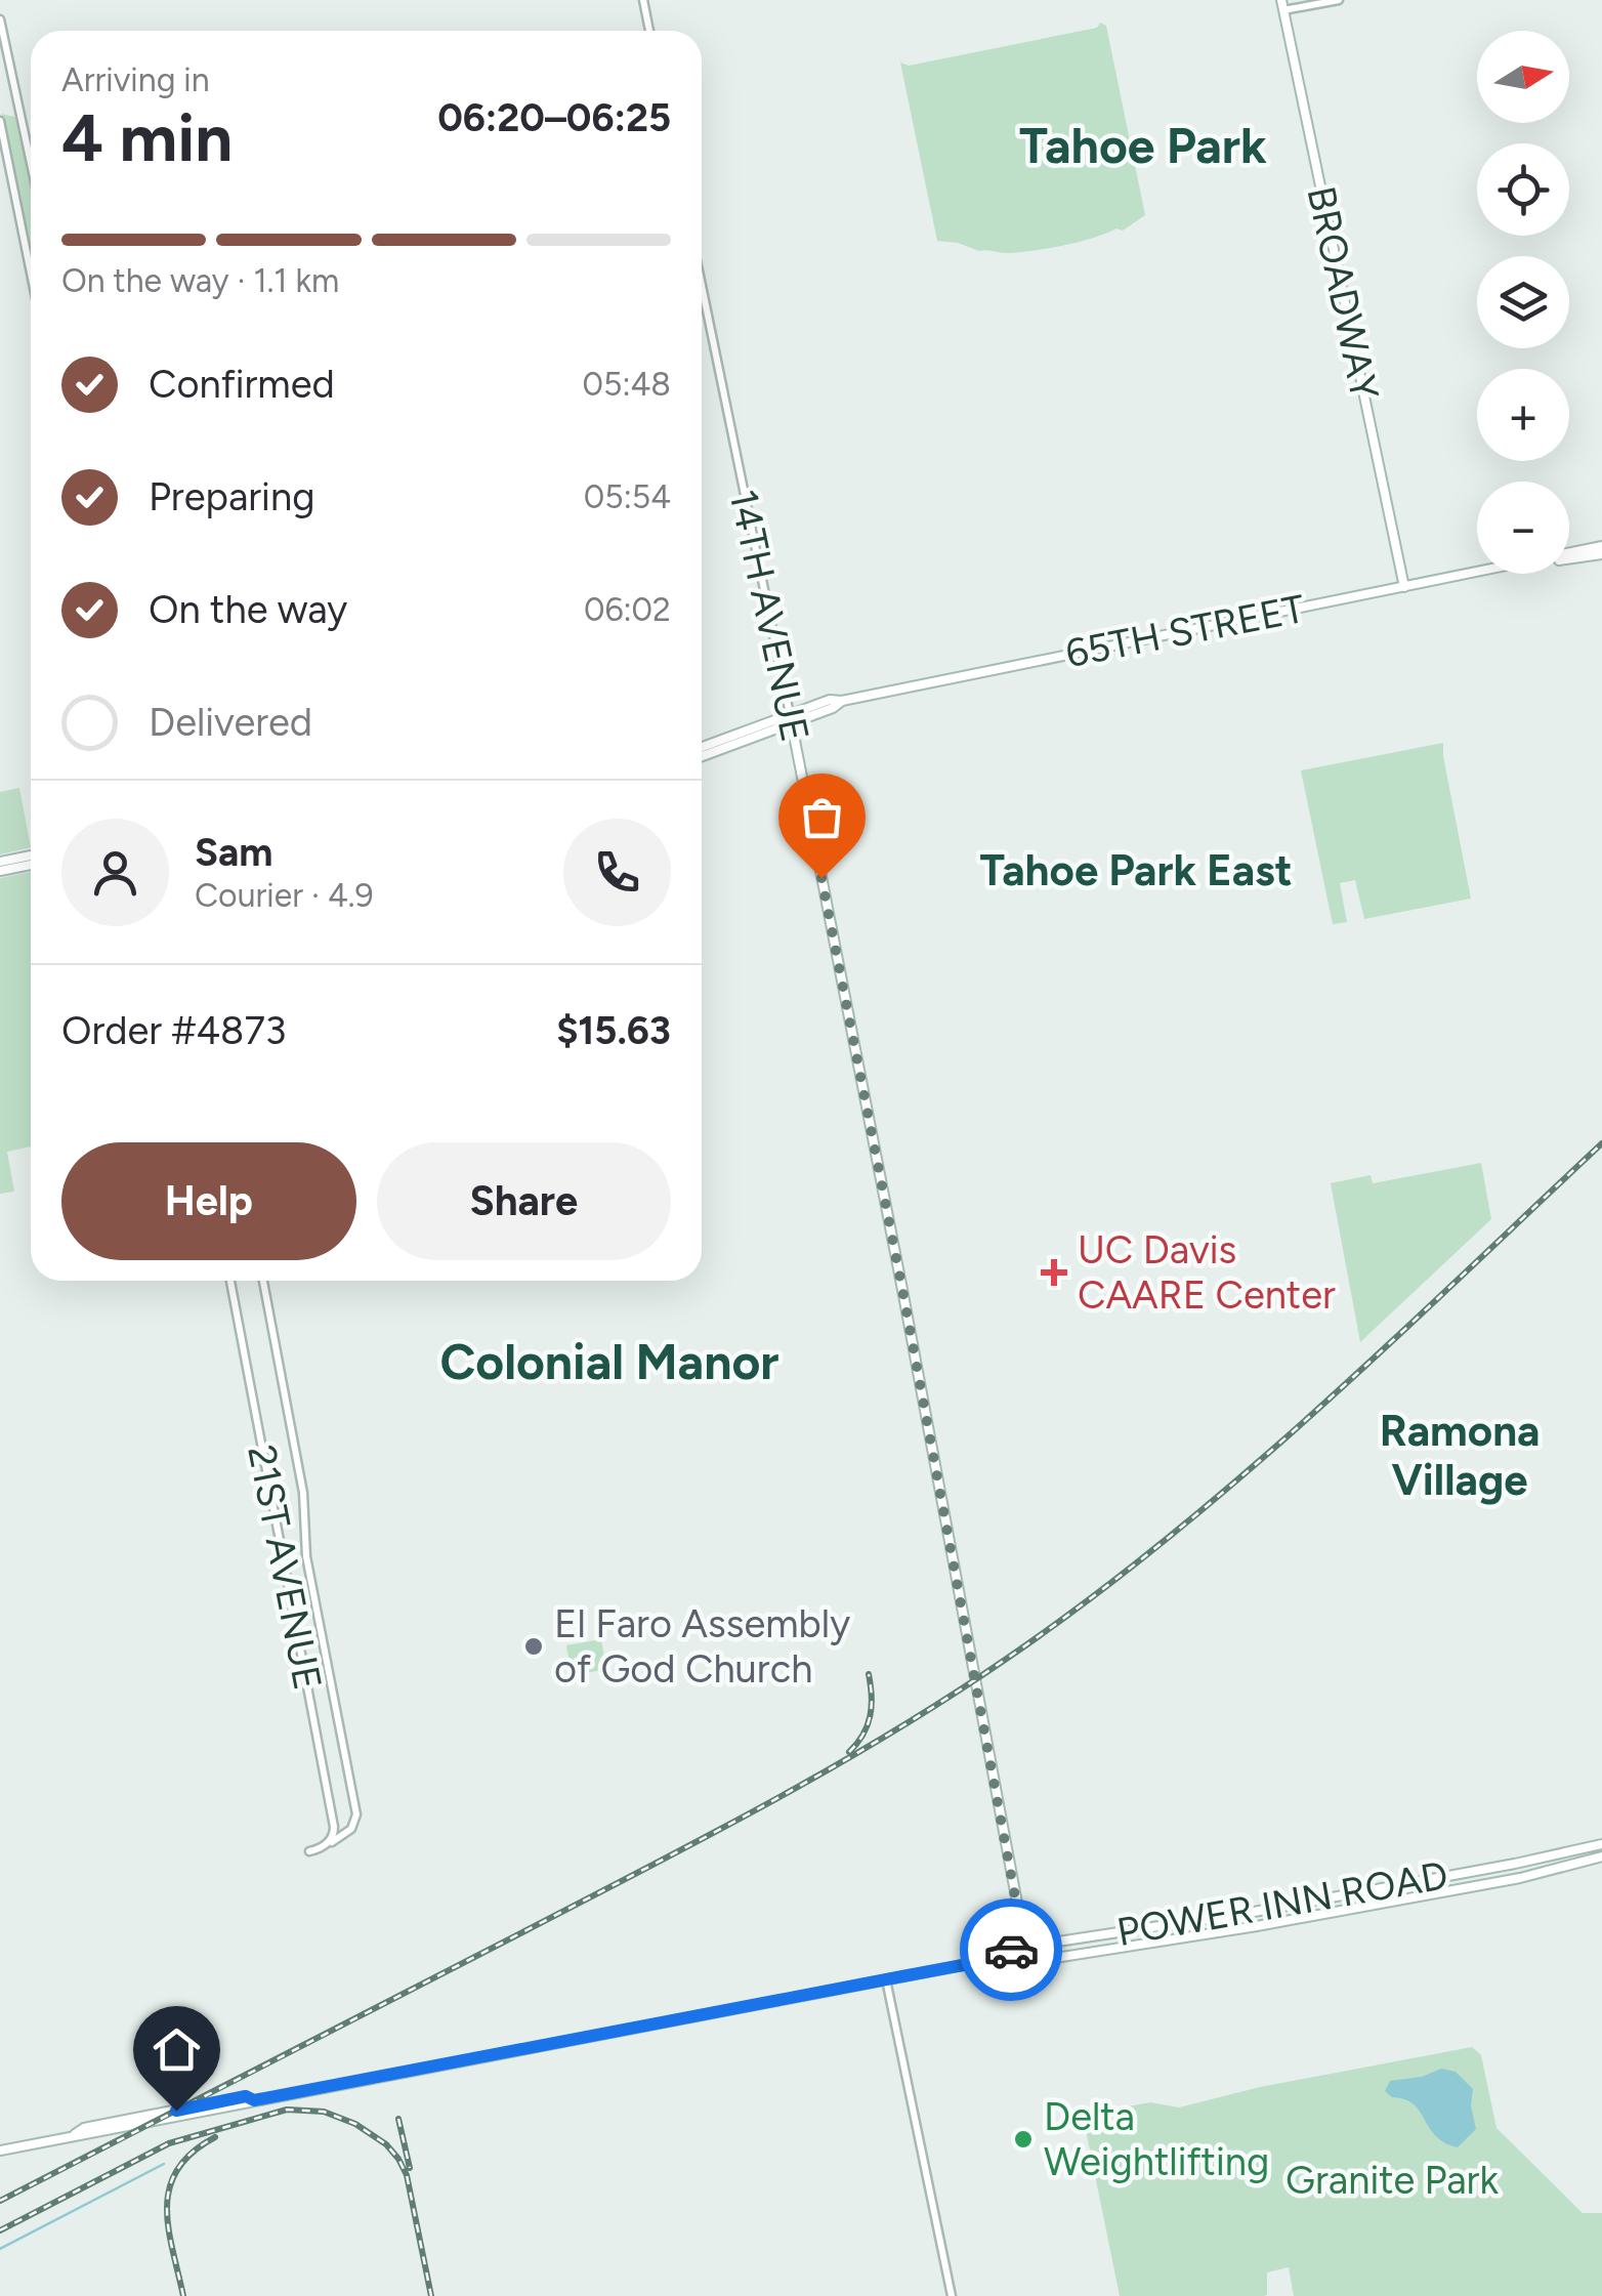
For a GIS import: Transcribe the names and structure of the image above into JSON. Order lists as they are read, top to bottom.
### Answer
{
  "streets": {
    "main road": [
      "BROADWAY",
      "14TH AVENUE",
      "65TH STREET",
      "POWER INN ROAD"
    ],
    "street": ["21ST AVENUE"]
  },
  "crossings": [
    ["BROADWAY", "65TH STREET"],
    ["14TH AVENUE", "65TH STREET"],
    ["14TH AVENUE", "POWER INN ROAD"]
  ],
  "districts": [
    "Tahoe Park",
    "Tahoe Park East",
    "Colonial Manor",
    "Ramona Village"
  ],
  "parks": ["Granite Park"],
  "places": {
    "health": ["UC Davis CAARE Center"],
    "other": ["El Faro Assembly of God Church", "Delta Weightlifting"]
  },
  "north": "right",
  "page": {
    "map_buttons": ["+", "−"],
    "heading": ["4 min", "Arriving in", "06:20–06:25"],
    "panel": [
      "Sam",
      "Courier · 4.9",
      "Order #4873",
      "$15.63"
    ],
    "bar": "On the way · 1.1 km",
    "list": [
      ["Confirmed", "05:48"],
      ["Preparing", "05:54"],
      ["On the way", "06:02"],
      "Delivered"
    ],
    "buttons": ["Help", "Share"]
  }
}
